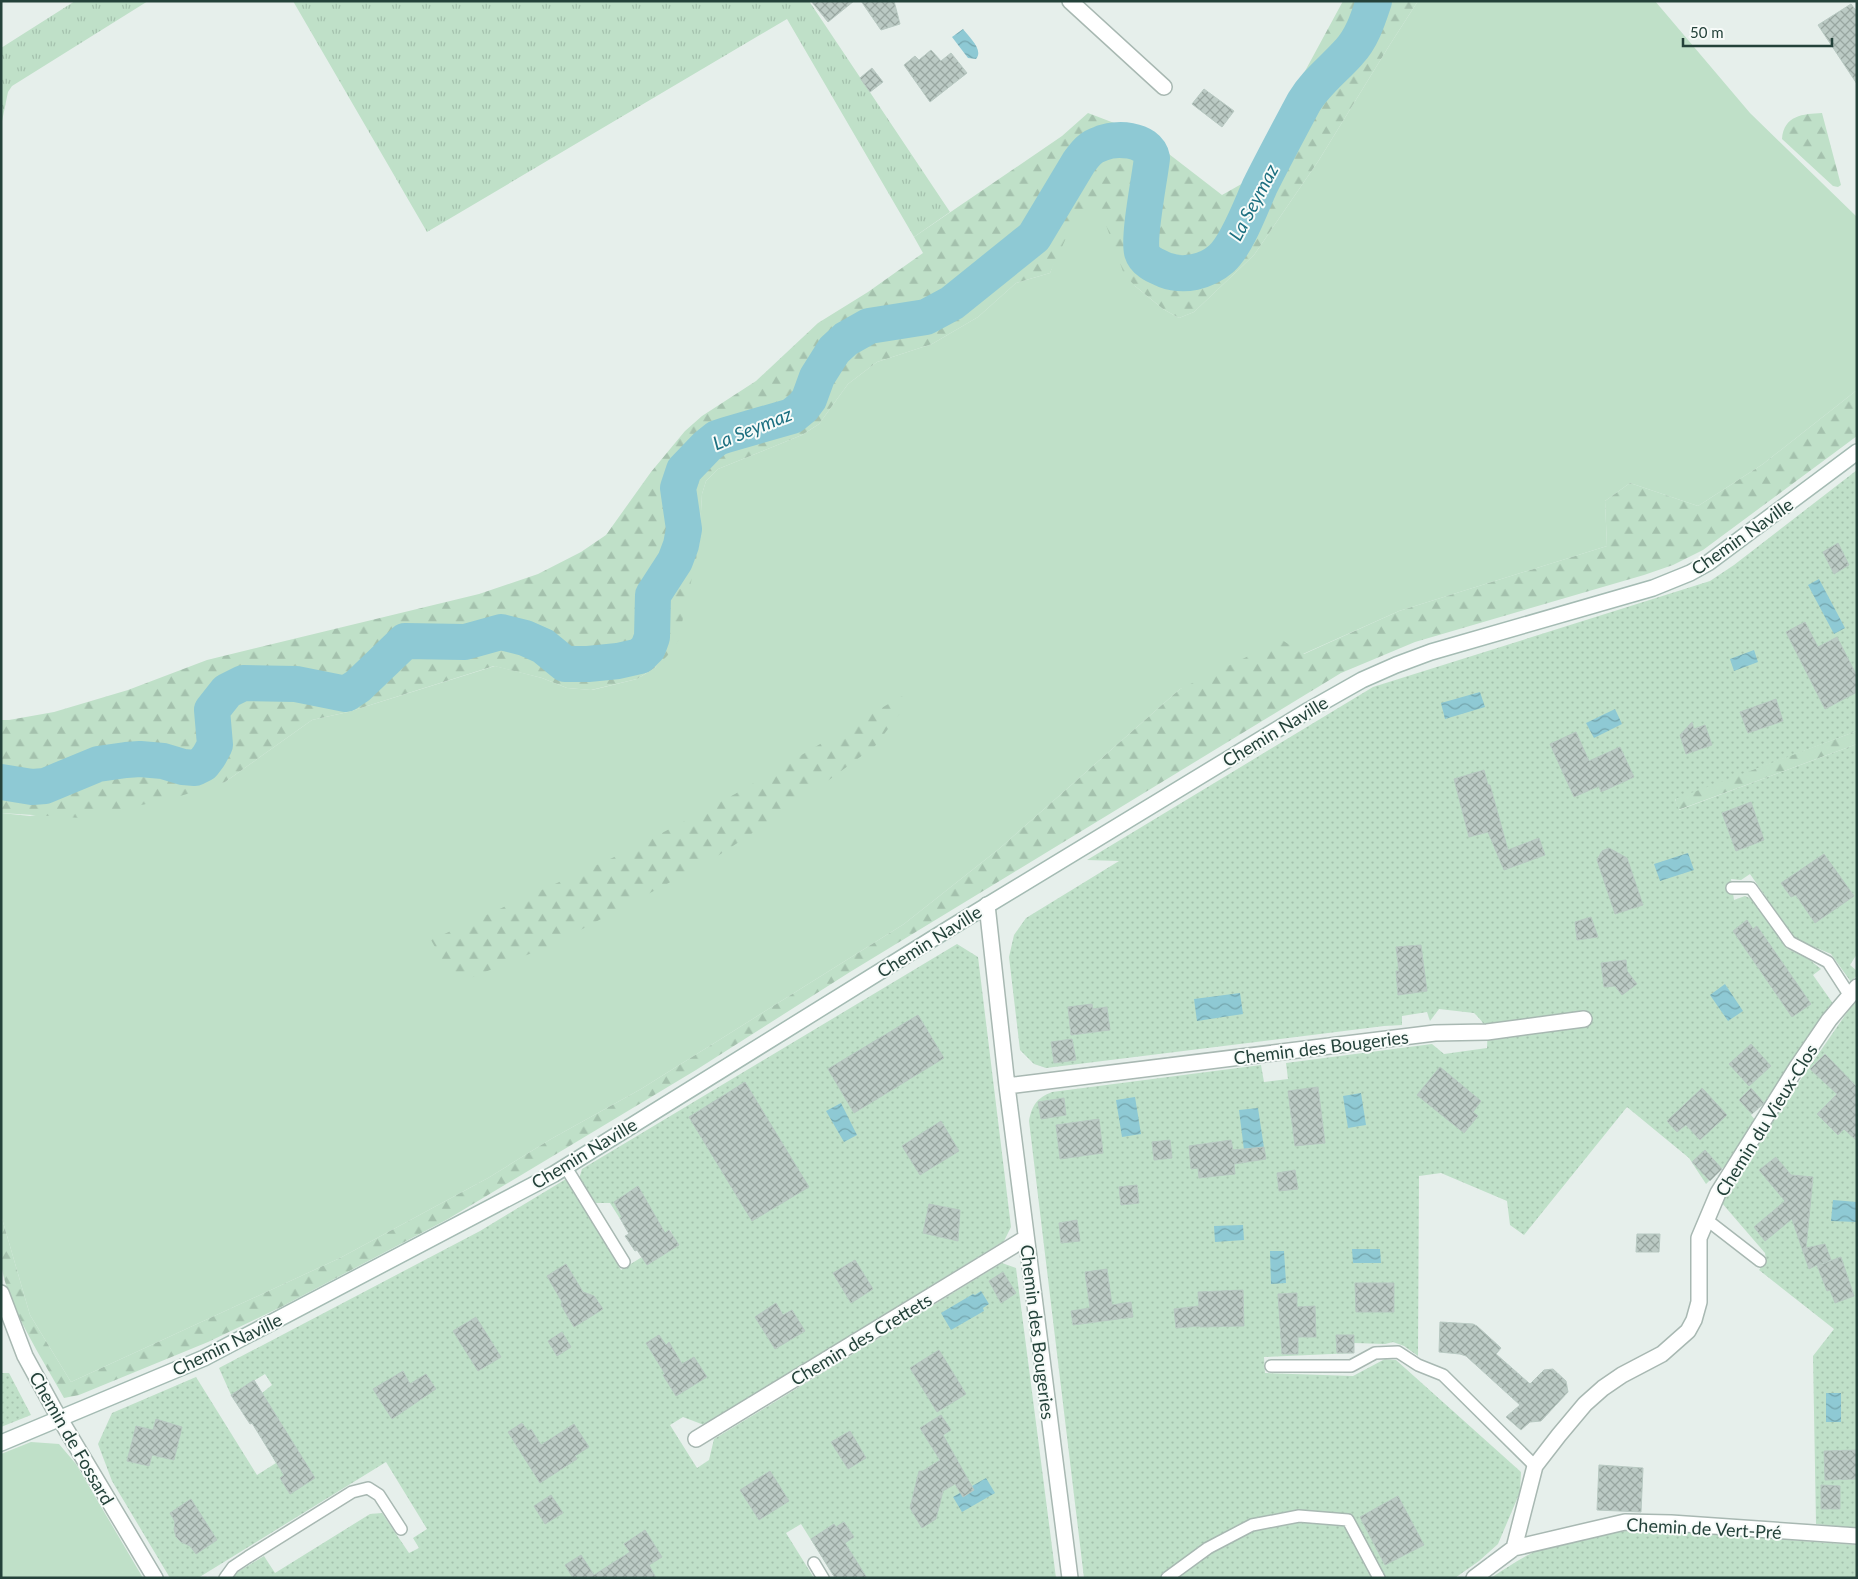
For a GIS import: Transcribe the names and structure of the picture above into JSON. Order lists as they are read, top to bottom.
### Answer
{
  "streets": {
    "street": [
      "Chemin Naville",
      "Chemin des Bougeries",
      "Chemin du Vieux-Clos",
      "Chemin des Crettets",
      "Chemin de Fossard",
      "Chemin de Vert-Pré"
    ]
  },
  "crossings": [
    ["Chemin Naville", "Chemin des Bougeries"],
    ["Chemin Naville", "Chemin de Fossard"],
    ["Chemin des Bougeries", "Chemin des Crettets"],
    ["Chemin du Vieux-Clos", "Chemin de Vert-Pré"]
  ],
  "water": ["La Seymaz"],
  "scale_bar": "50 m"
}
